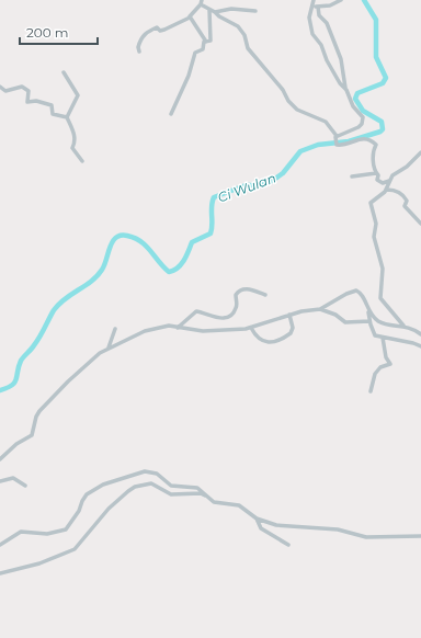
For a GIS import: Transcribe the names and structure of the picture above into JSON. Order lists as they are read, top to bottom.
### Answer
{
  "water": ["Ci Wulan"],
  "scale_bar": "200 m"
}
